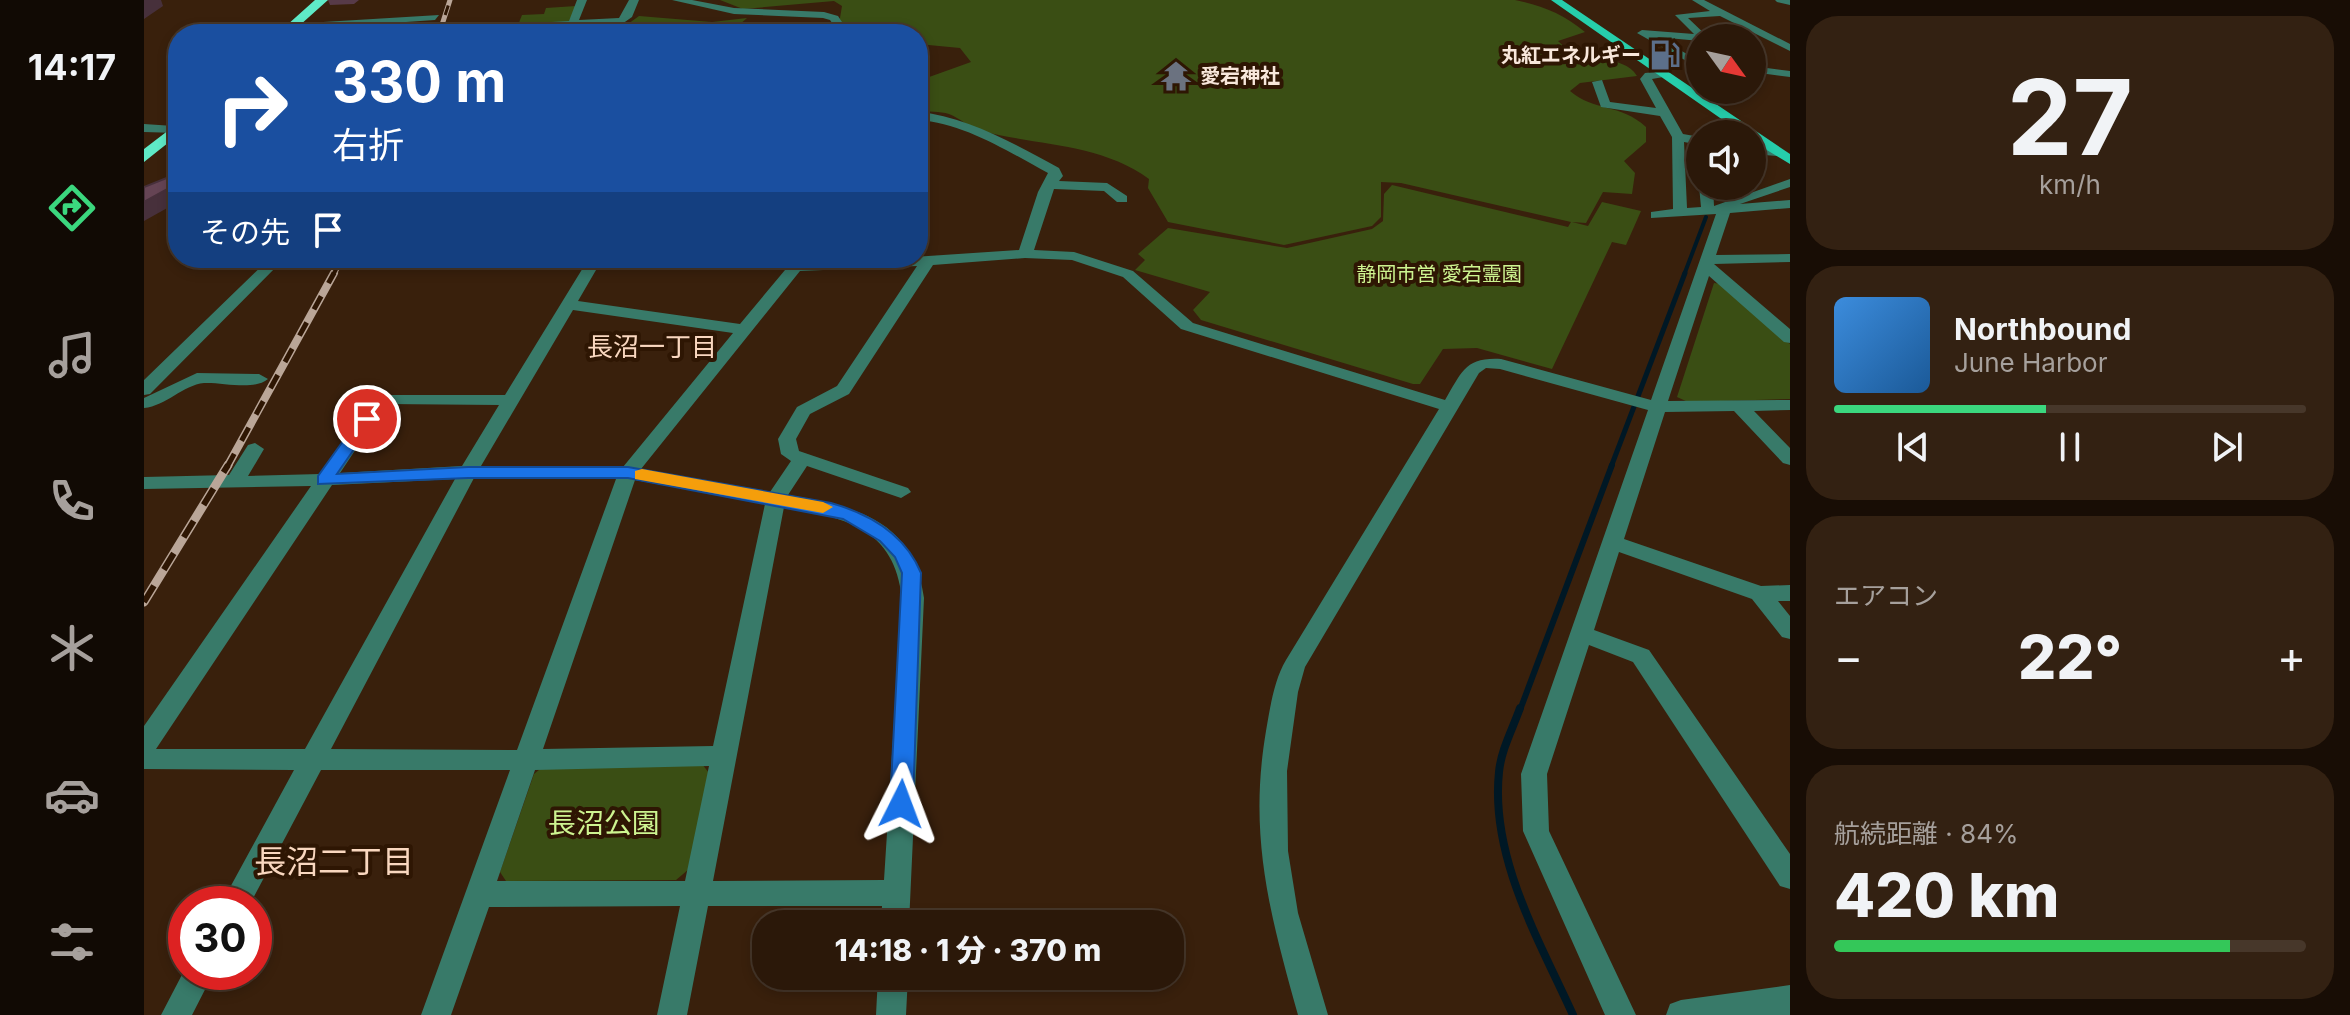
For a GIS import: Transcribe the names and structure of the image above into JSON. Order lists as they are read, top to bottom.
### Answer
{
  "districts": ["長沼一丁目", "長沼二丁目"],
  "parks": ["静岡市営 愛宕霊園", "長沼公園"],
  "places": {
    "fuel station": ["丸紅エネルギー"],
    "temple": ["愛宕神社"]
  },
  "north": "bottom right",
  "page": {
    "tabs": "14:17",
    "tile": [
      ["27", "km/h"],
      "エアコン",
      ["航続距離 · 84%", "420 km"]
    ],
    "turn": ["330 m", "右折"],
    "then": "その先",
    "song": ["Northbound", "June Harbor"],
    "heat": ["−", "22°", "+"],
    "limit": "30",
    "trip": "14:18 · 1 分 · 370 m"
  }
}
